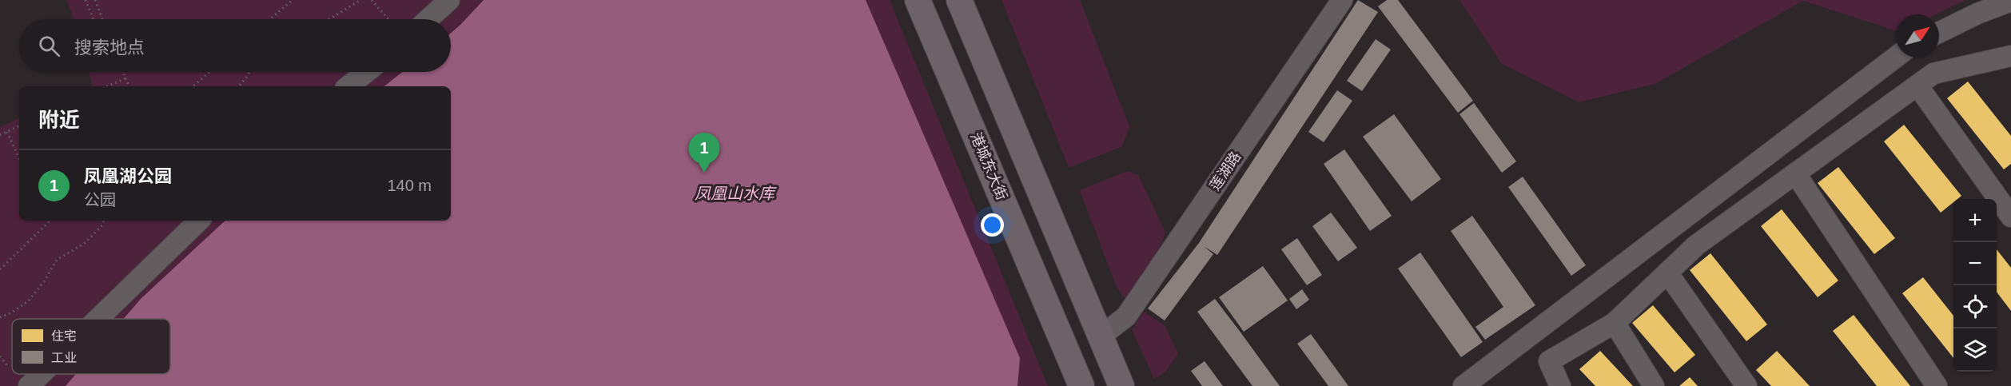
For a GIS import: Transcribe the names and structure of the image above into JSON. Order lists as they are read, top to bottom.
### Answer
{
  "streets": {
    "main road": ["港城东大街"],
    "street": ["莲湖路"]
  },
  "water": ["凤凰山水库"],
  "legend": ["住宅", "工业"],
  "north": "top right",
  "page": {
    "search": "搜索地点",
    "heading": "附近",
    "pins": "1",
    "list": [
      {
        "mark": "1",
        "name": "凤凰湖公园",
        "note": "公园",
        "value": "140 m"
      }
    ],
    "map_buttons": ["+", "−"]
  }
}
